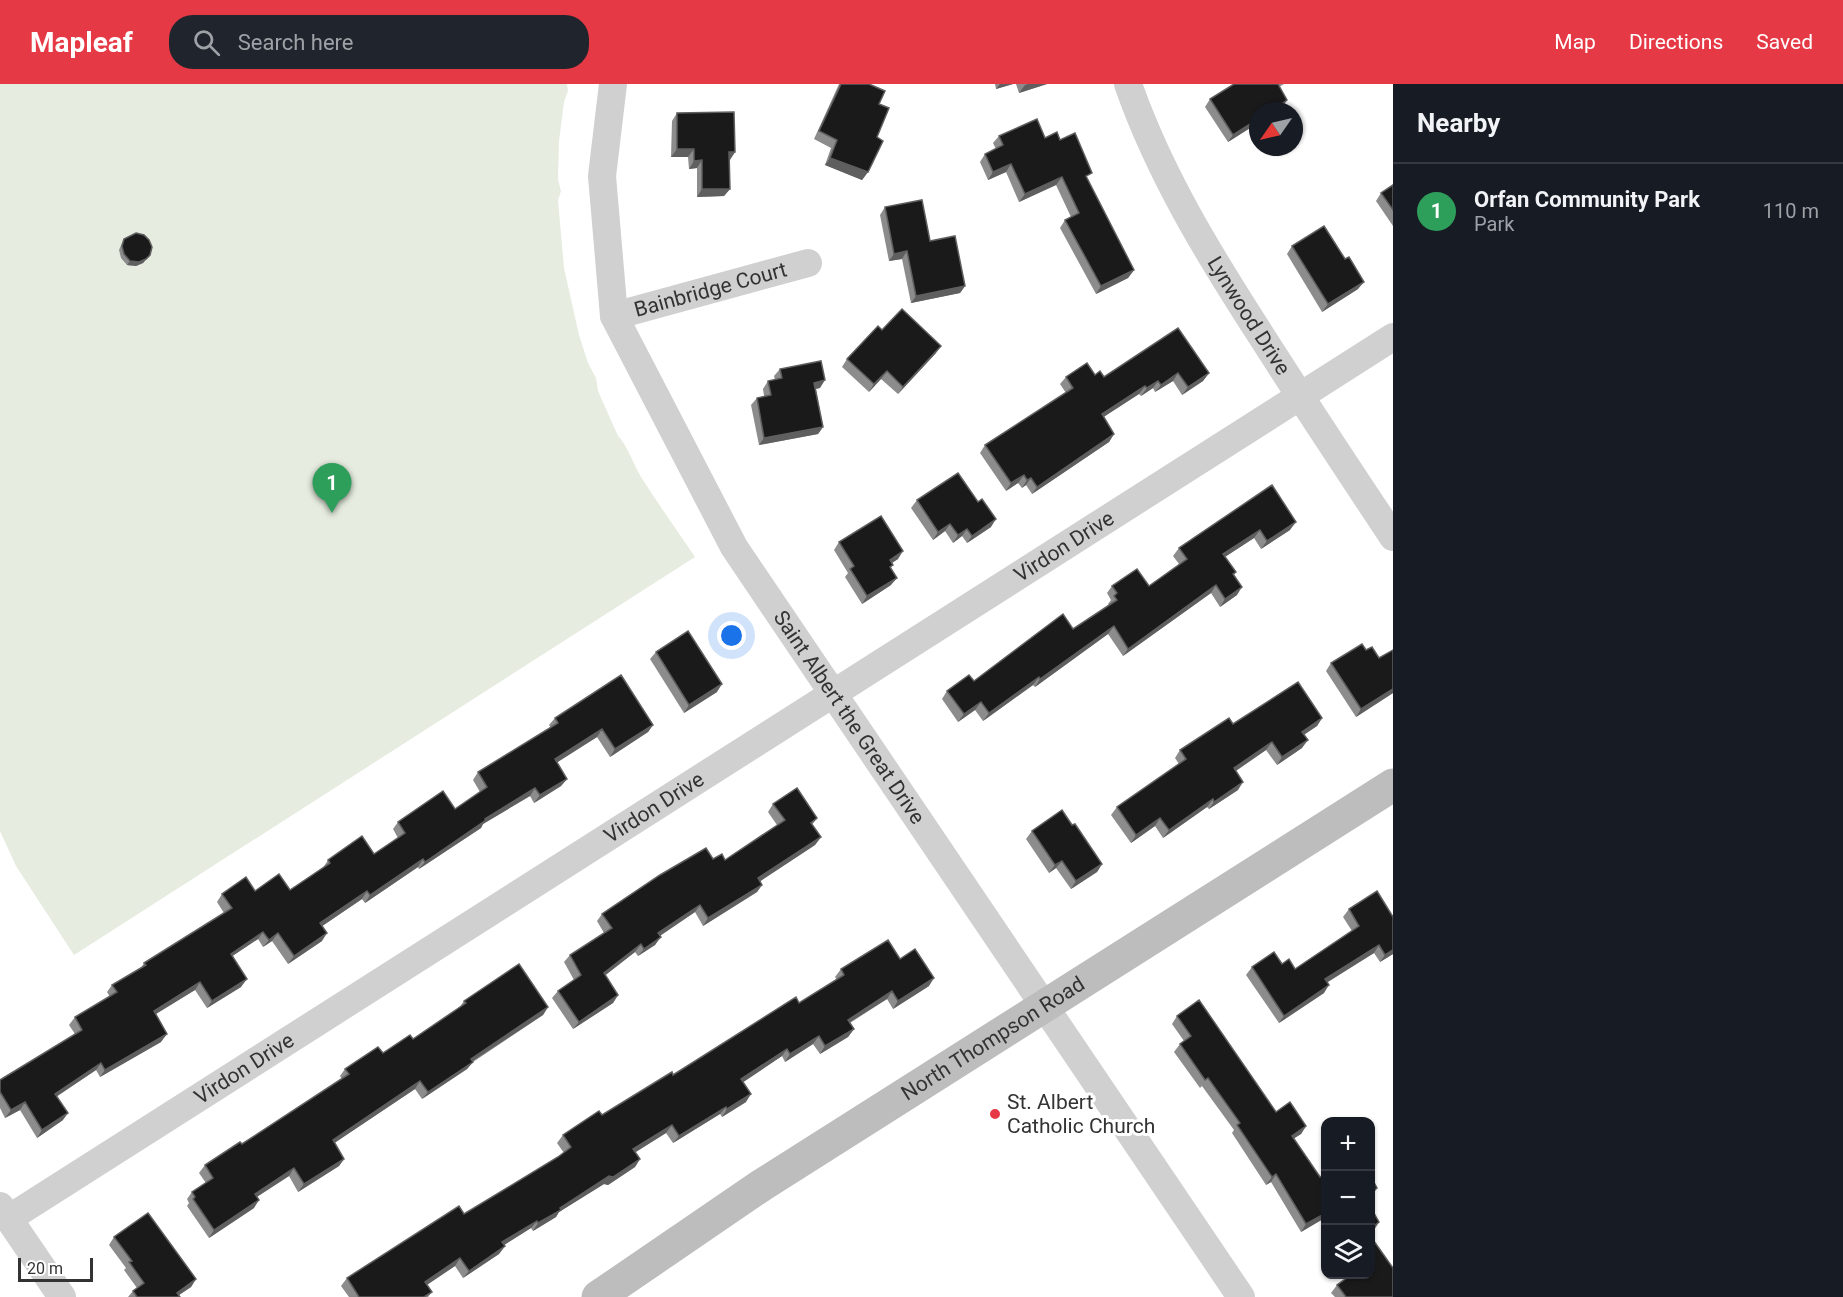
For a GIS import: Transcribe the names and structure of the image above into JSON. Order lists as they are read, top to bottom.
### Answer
{
  "streets": {
    "street": [
      "Bainbridge Court",
      "Lynwood Drive",
      "Virdon Drive",
      "Saint Albert the Great Drive",
      "North Thompson Road"
    ]
  },
  "crossings": [
    ["Bainbridge Court", "Saint Albert the Great Drive"],
    ["Lynwood Drive", "Virdon Drive"],
    ["Virdon Drive", "Saint Albert the Great Drive"],
    ["Saint Albert the Great Drive", "North Thompson Road"]
  ],
  "places": ["St. Albert Catholic Church"],
  "scale_bar": "20 m",
  "north": "bottom left",
  "page": {
    "header": "Mapleaf",
    "search": "Search here",
    "nav": ["Map", "Directions", "Saved"],
    "heading": "Nearby",
    "list": [
      {
        "mark": "1",
        "name": "Orfan Community Park",
        "note": "Park",
        "value": "110 m"
      }
    ],
    "pins": "1",
    "map_buttons": ["+", "−"],
    "scale": "20 m"
  }
}
